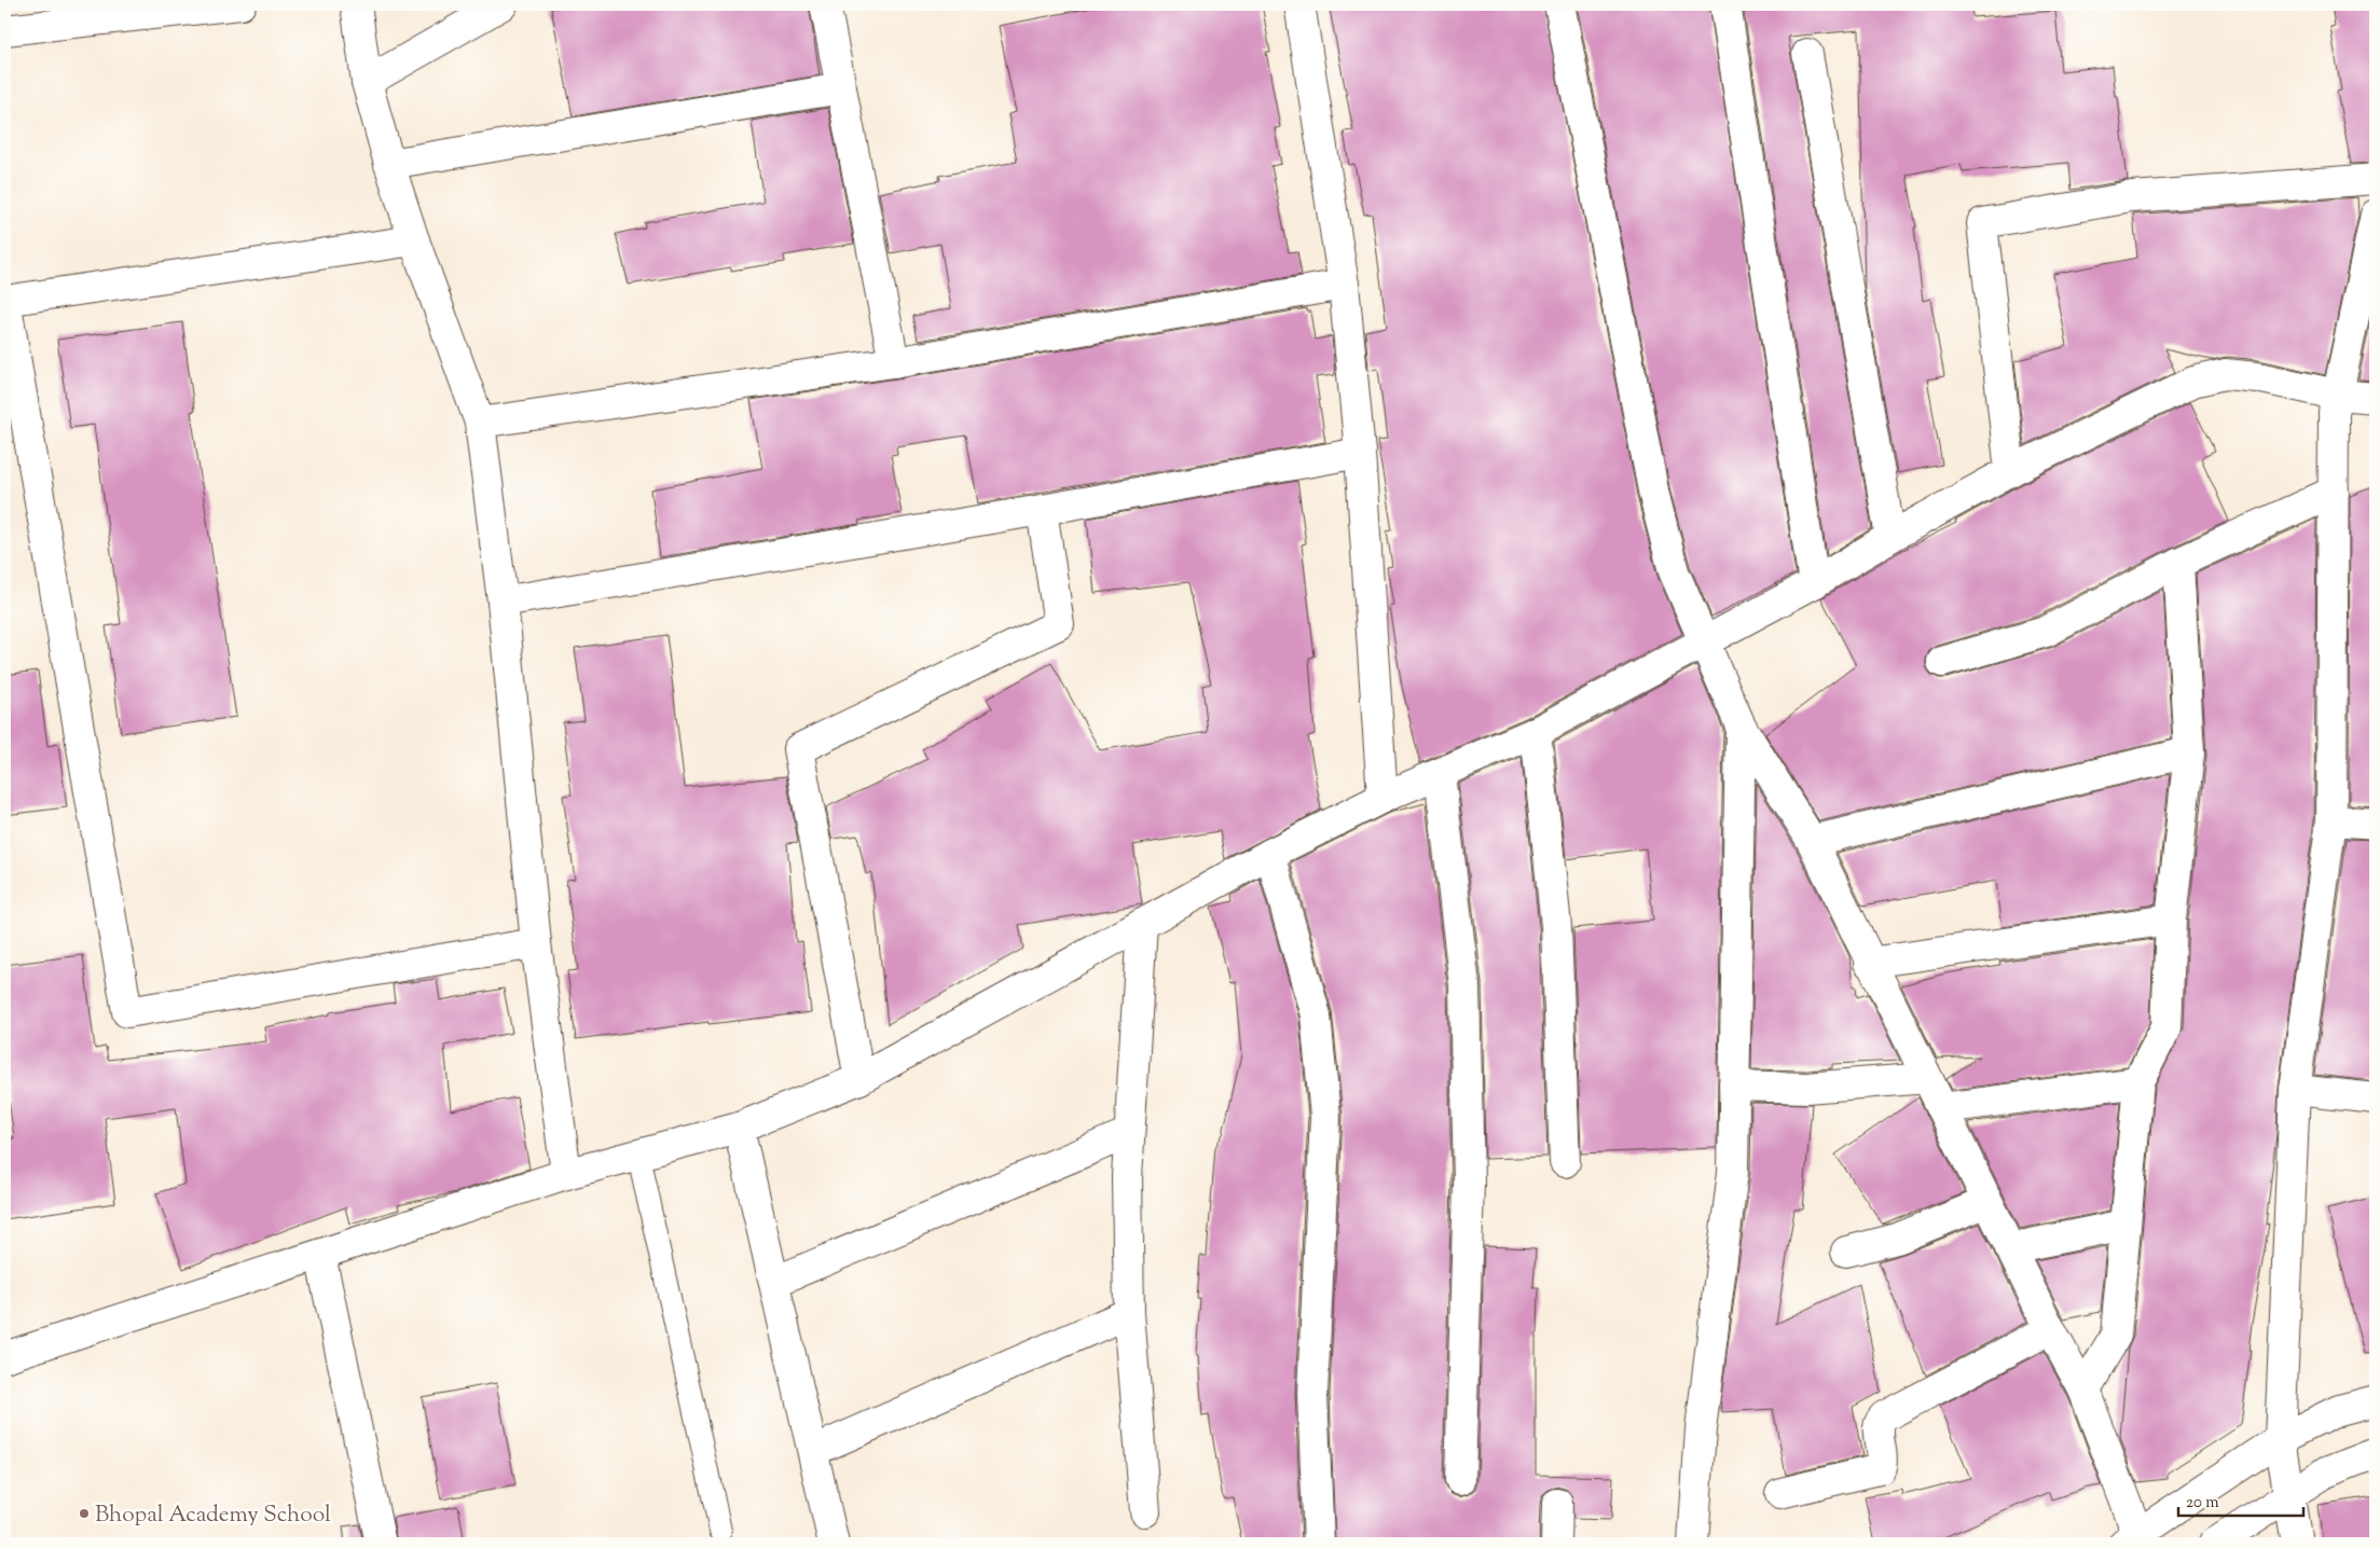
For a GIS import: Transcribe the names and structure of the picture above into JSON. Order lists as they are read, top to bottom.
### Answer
{
  "places": ["Bhopal Academy School"],
  "scale_bar": "20 m"
}
